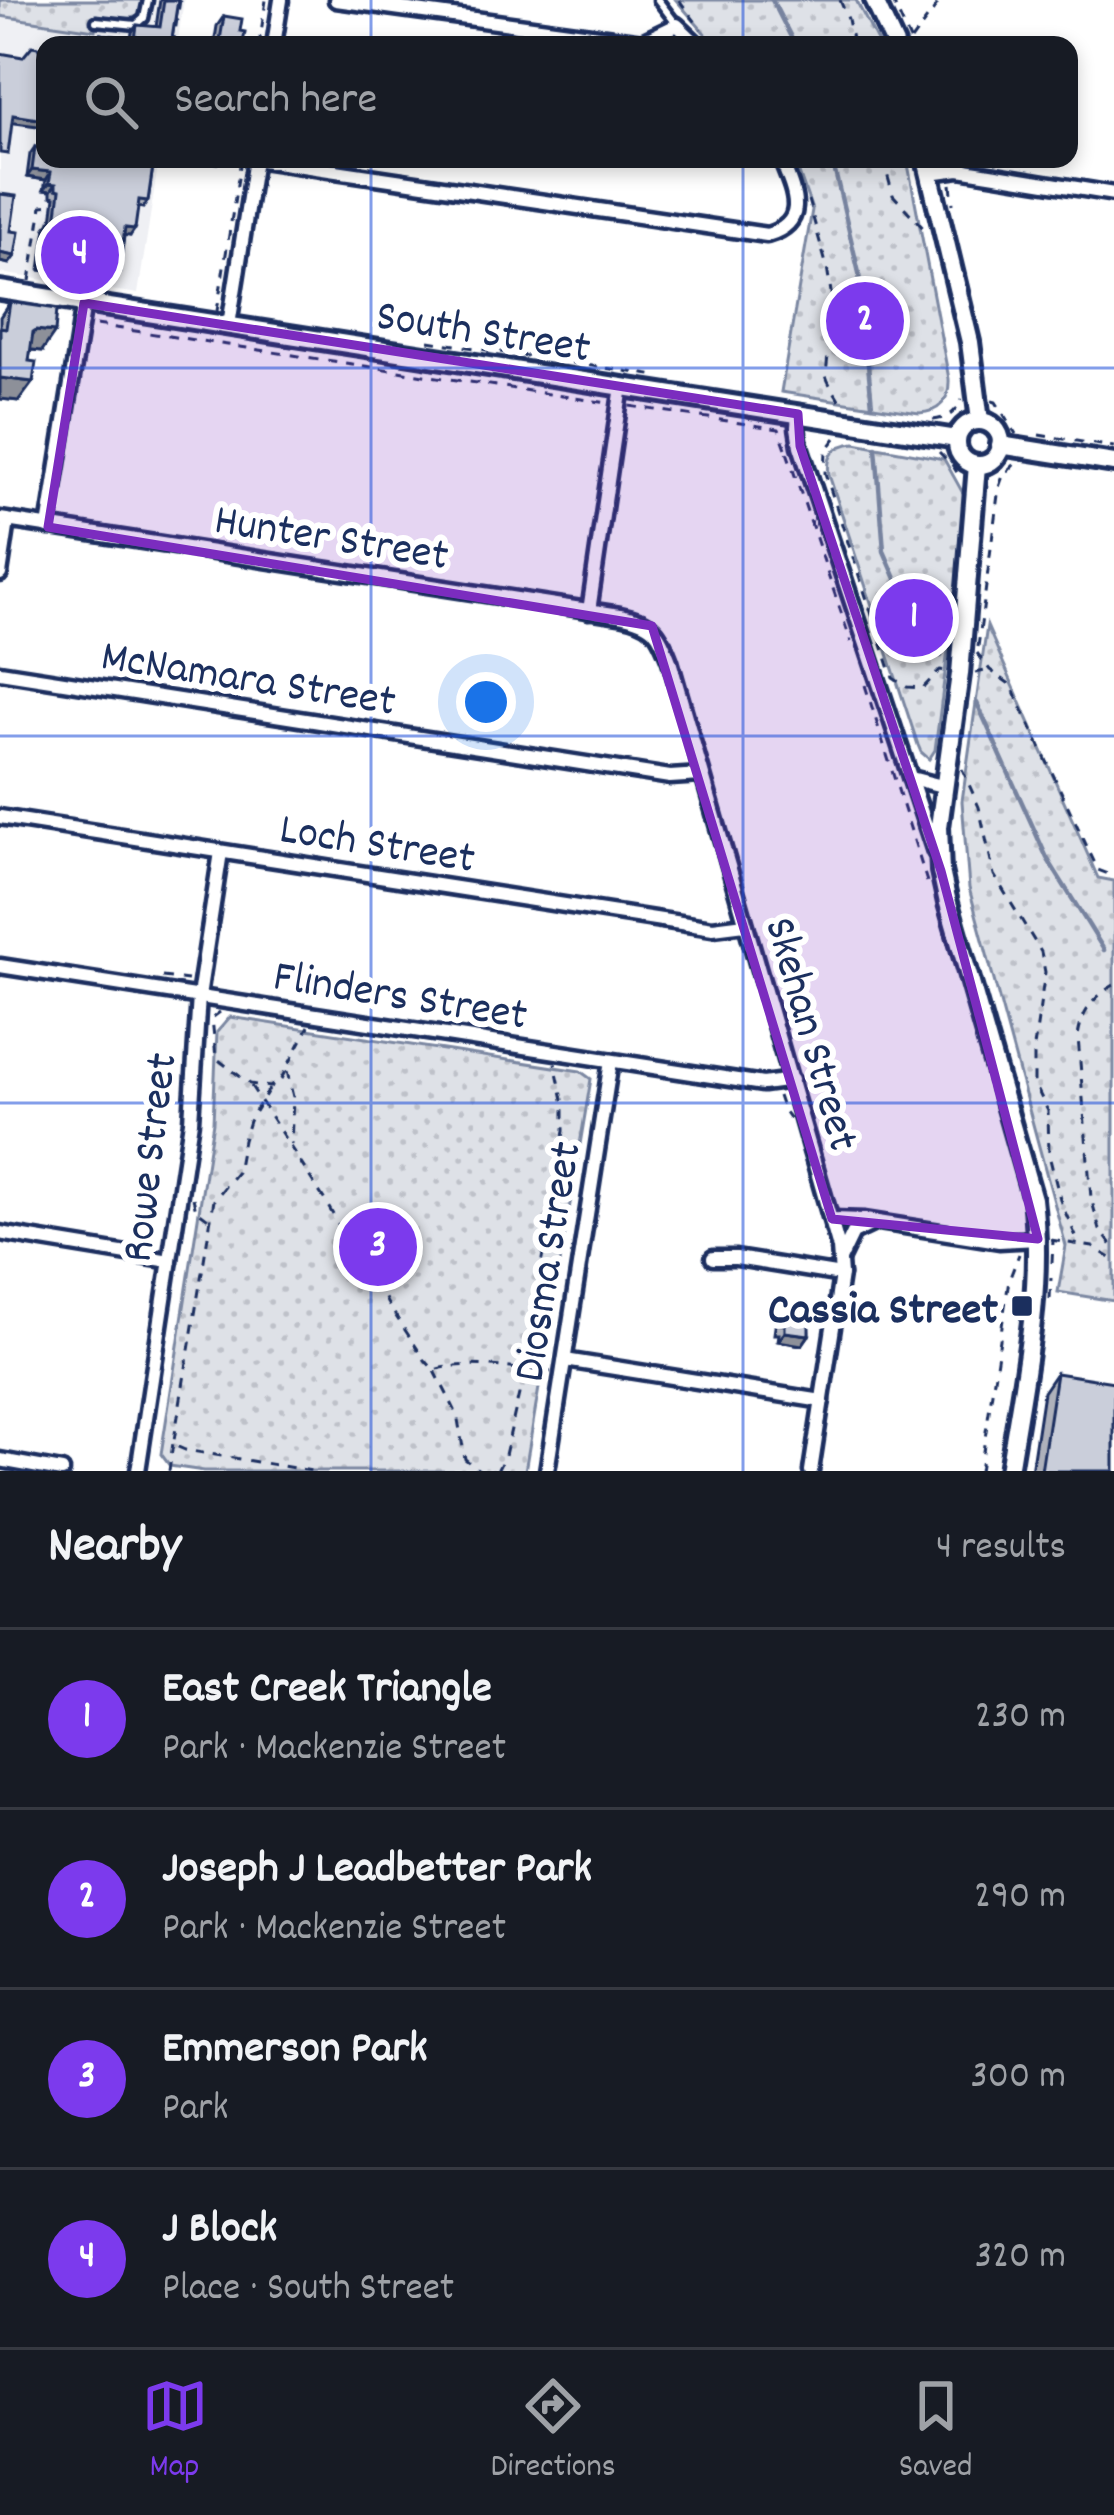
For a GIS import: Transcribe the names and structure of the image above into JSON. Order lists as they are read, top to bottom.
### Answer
{
  "streets": {
    "main road": ["South Street"],
    "street": [
      "Hunter Street",
      "McNamara Street",
      "Loch Street",
      "Flinders Street",
      "Skehan Street",
      "Rowe Street",
      "Diosma Street"
    ]
  },
  "crossings": [
    ["Hunter Street", "Skehan Street"],
    ["McNamara Street", "Skehan Street"],
    ["Loch Street", "Skehan Street"],
    ["Loch Street", "Rowe Street"],
    ["Flinders Street", "Skehan Street"],
    ["Flinders Street", "Rowe Street"],
    ["Flinders Street", "Diosma Street"]
  ],
  "places": {
    "transit": ["Cassia Street"]
  },
  "page": {
    "search": "Search here",
    "pins": [
      "4",
      "2",
      "1",
      "3"
    ],
    "heading": ["Nearby", "4 results"],
    "list": [
      {
        "mark": "1",
        "name": "East Creek Triangle",
        "note": "Park · Mackenzie Street",
        "value": "230 m"
      },
      {
        "mark": "2",
        "name": "Joseph J Leadbetter Park",
        "note": "Park · Mackenzie Street",
        "value": "290 m"
      },
      {
        "mark": "3",
        "name": "Emmerson Park",
        "note": "Park",
        "value": "300 m"
      },
      {
        "mark": "4",
        "name": "J Block",
        "note": "Place · South Street",
        "value": "320 m"
      }
    ],
    "nav": ["Map", "Directions", "Saved"]
  }
}
